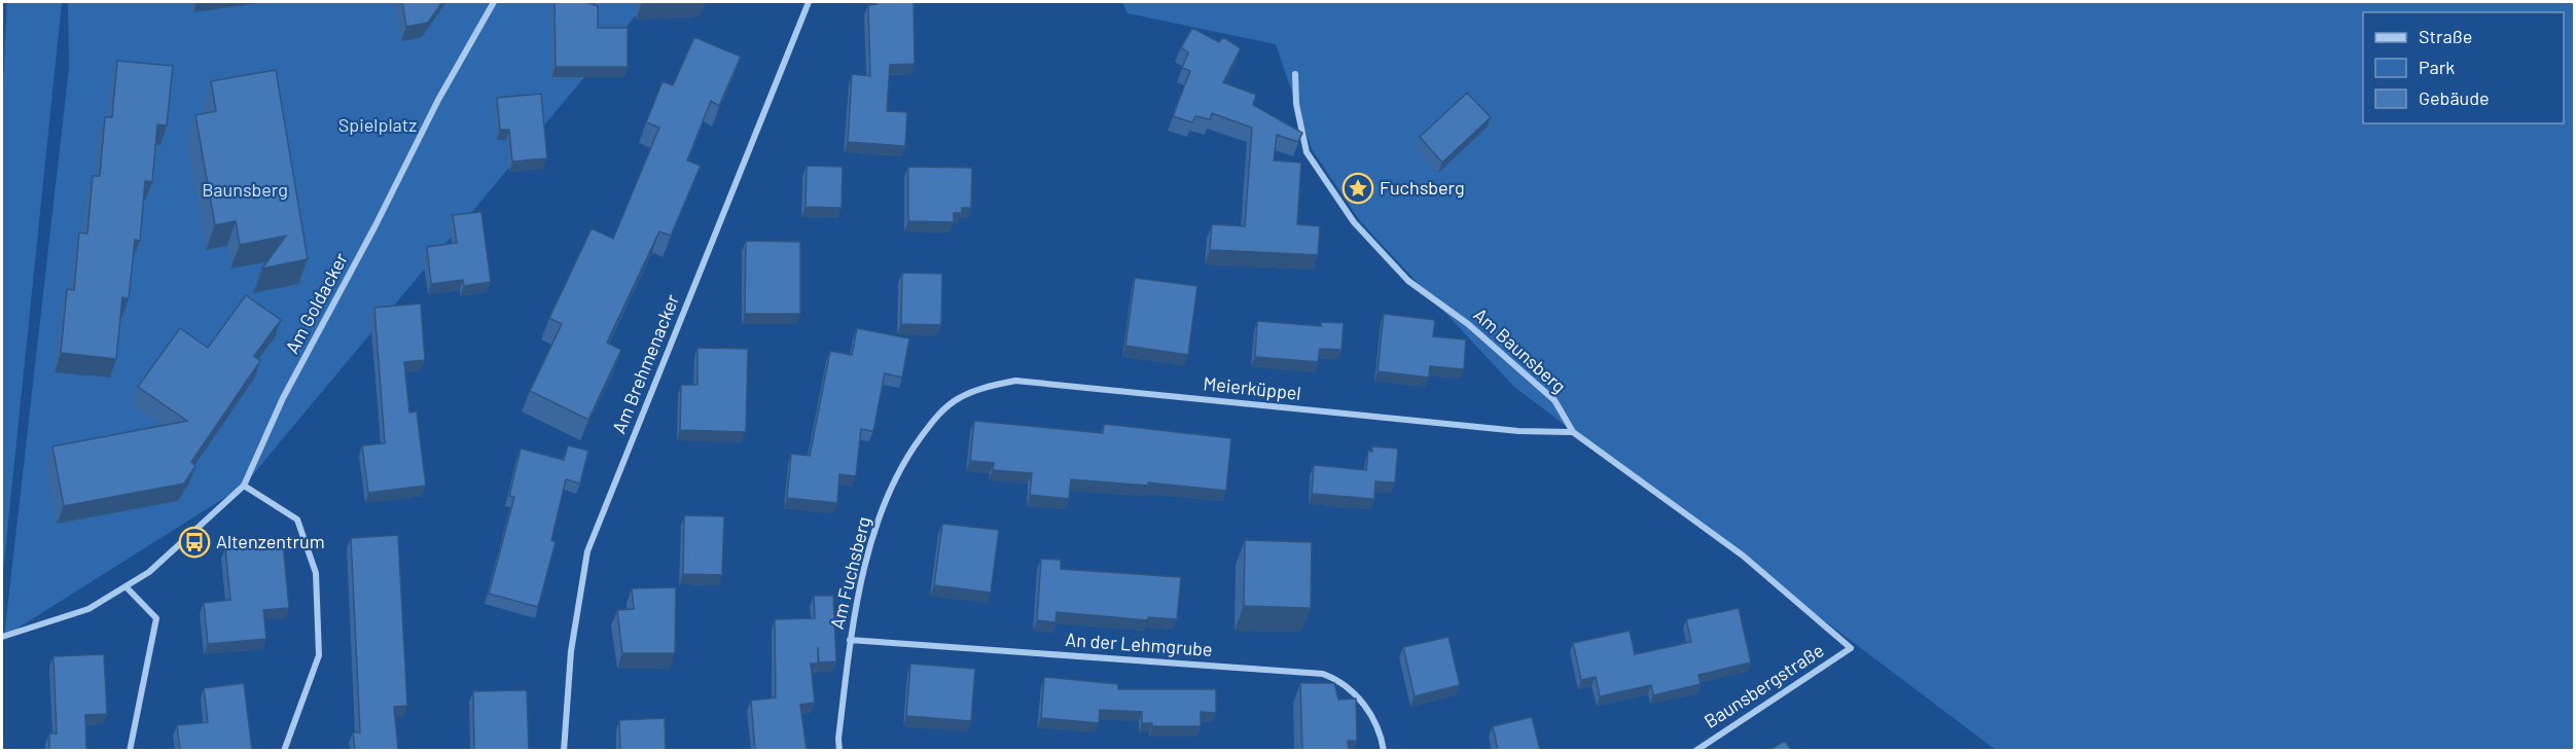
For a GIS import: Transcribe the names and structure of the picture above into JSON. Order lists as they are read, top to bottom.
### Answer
{
  "streets": {
    "street": [
      "Am Goldacker",
      "Am Baunsberg",
      "Am Brehmenacker",
      "Meierküppel",
      "Am Fuchsberg",
      "An der Lehmgrube",
      "Baunsbergstraße"
    ]
  },
  "crossings": [
    ["Am Baunsberg", "Meierküppel"],
    ["Am Baunsberg", "Baunsbergstraße"],
    ["Meierküppel", "Am Fuchsberg"],
    ["Am Fuchsberg", "An der Lehmgrube"]
  ],
  "parks": ["Spielplatz", "Baunsberg"],
  "places": {
    "place": ["Fuchsberg"],
    "bus stop": ["Altenzentrum"]
  },
  "legend": ["Straße", "Park", "Gebäude"]
}
